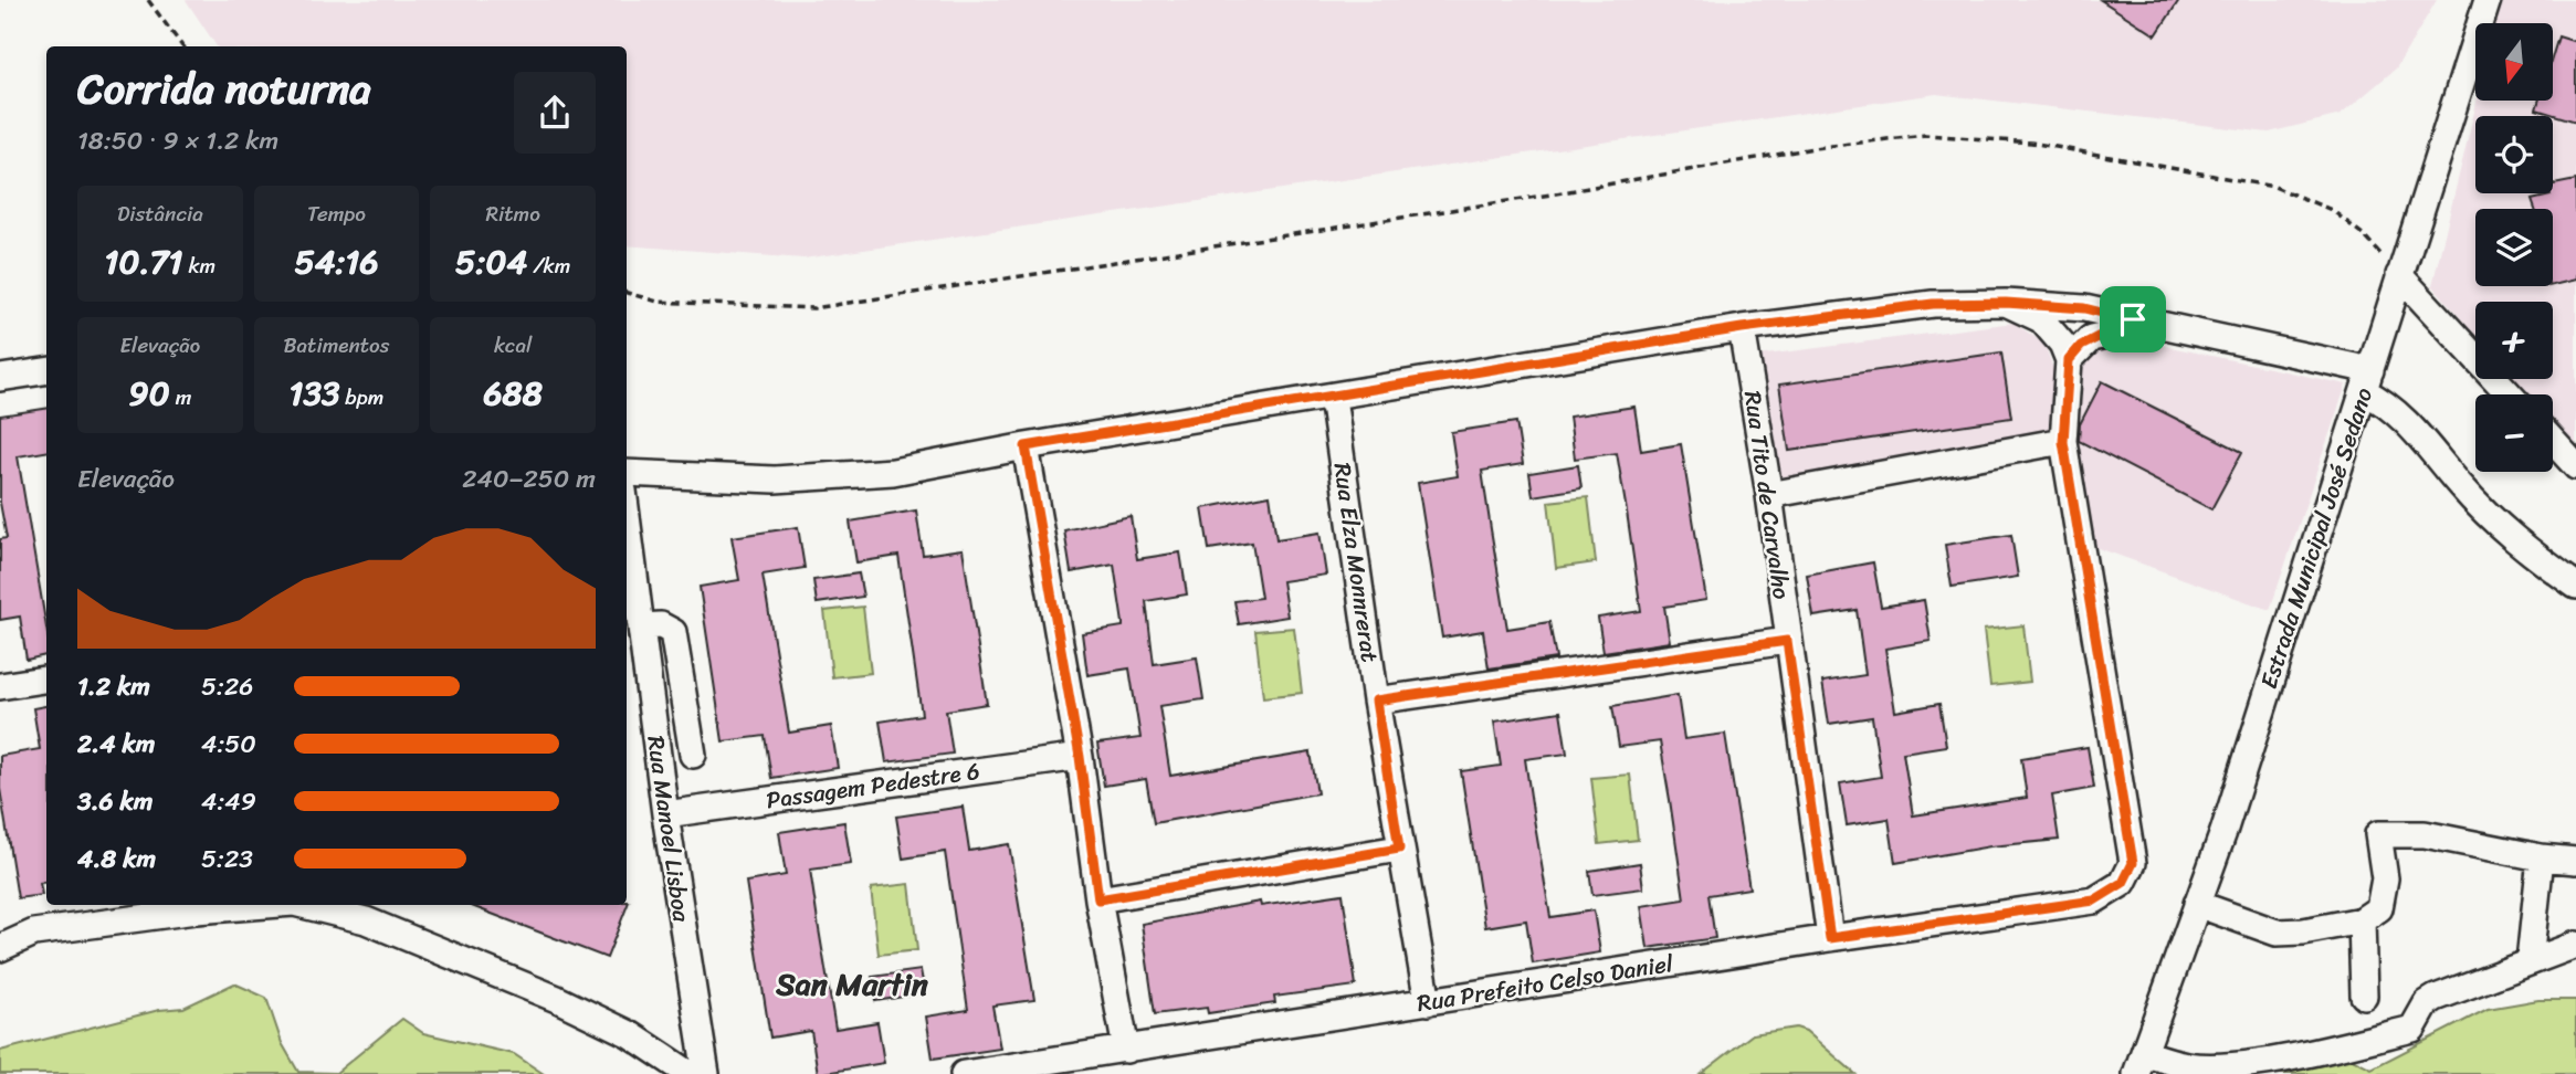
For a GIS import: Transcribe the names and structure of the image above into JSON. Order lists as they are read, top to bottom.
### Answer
{
  "streets": {
    "street": [
      "Rua Tito de Carvalho",
      "Estrada Municipal José Sedano",
      "Rua Elza Monnrerat",
      "Passagem Pedestre 6",
      "Rua Manoel Lisboa",
      "Rua Prefeito Celso Daniel"
    ]
  },
  "crossings": [
    ["Rua Tito de Carvalho", "Rua Prefeito Celso Daniel"],
    ["Rua Elza Monnrerat", "Rua Prefeito Celso Daniel"],
    ["Passagem Pedestre 6", "Rua Manoel Lisboa"]
  ],
  "districts": ["San Martin"],
  "north": "bottom",
  "page": {
    "map_buttons": ["+", "−"],
    "heading": ["Corrida noturna", "18:50 · 9 × 1.2 km"],
    "stats": [
      ["Distância", "10.71 km"],
      ["Tempo", "54:16"],
      ["Ritmo", "5:04 /km"],
      ["Elevação", "90 m"],
      ["Batimentos", "133 bpm"],
      ["kcal", "688"]
    ],
    "chart": ["Elevação", "240–250 m"],
    "list": [
      {
        "name": "1.2 km",
        "note": "5:26"
      },
      {
        "name": "2.4 km",
        "note": "4:50"
      },
      {
        "name": "3.6 km",
        "note": "4:49"
      },
      {
        "name": "4.8 km",
        "note": "5:23"
      }
    ]
  }
}
